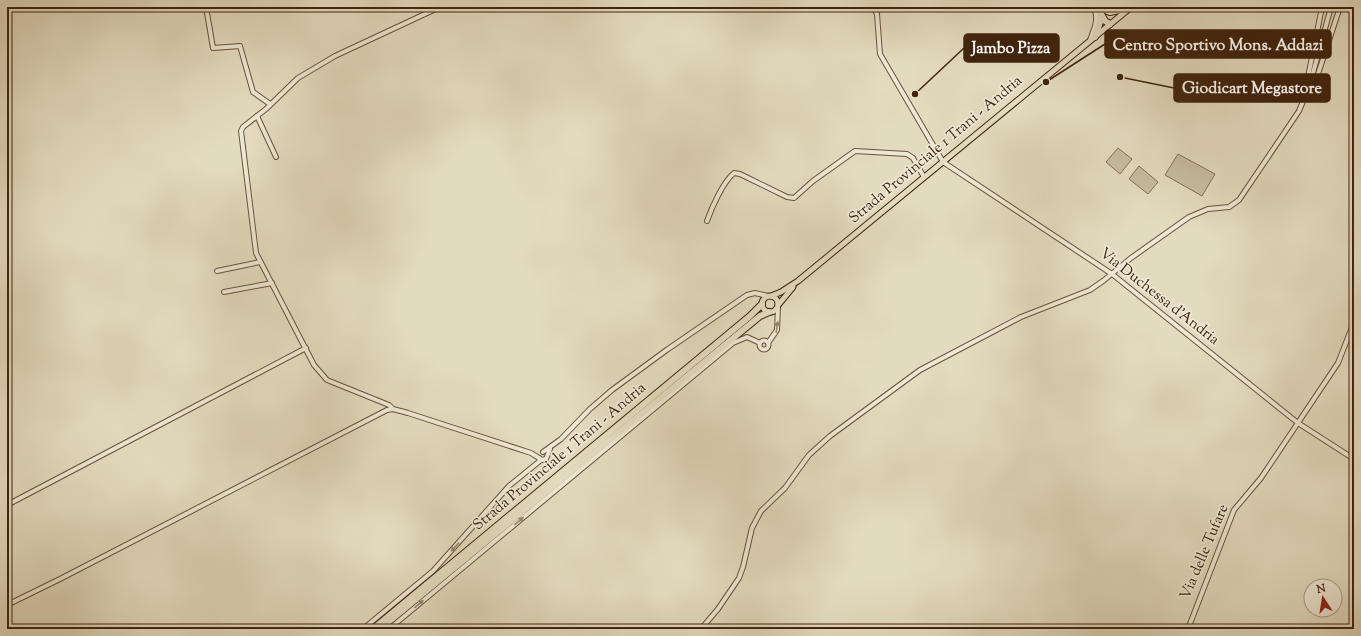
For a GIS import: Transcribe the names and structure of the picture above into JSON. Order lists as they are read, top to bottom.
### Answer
{
  "streets": {
    "highway": ["Strada Provinciale 1 Trani - Andria"],
    "street": ["Via Duchessa d'Andria", "Via delle Tufare"]
  },
  "crossings": [
    ["Strada Provinciale 1 Trani - Andria", "Via Duchessa d'Andria"],
    ["Via Duchessa d'Andria", "Via delle Tufare"]
  ],
  "places": ["Giodicart Megastore", "Centro Sportivo Mons. Addazi", "Jambo Pizza"],
  "north": "top"
}
